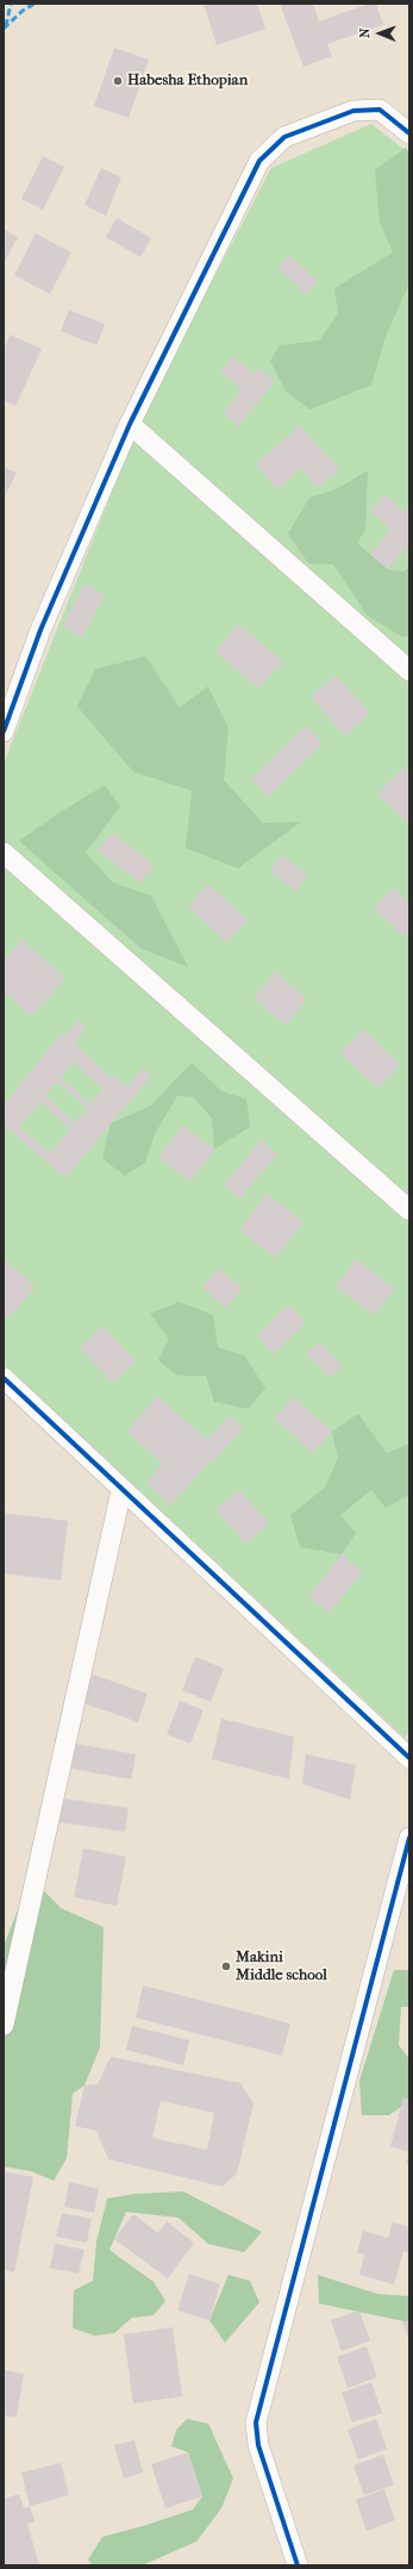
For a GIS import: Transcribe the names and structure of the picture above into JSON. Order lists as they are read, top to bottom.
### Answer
{
  "places": ["Habesha Ethopian", "Makini Middle school"],
  "north": "left"
}
